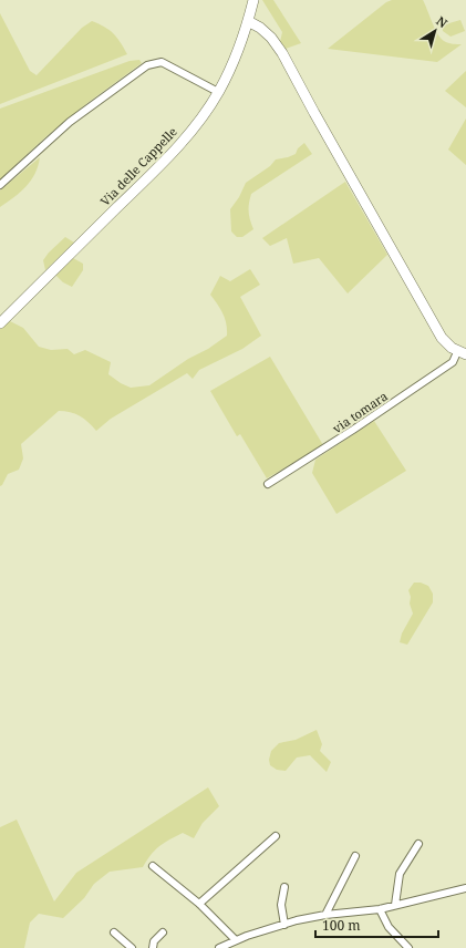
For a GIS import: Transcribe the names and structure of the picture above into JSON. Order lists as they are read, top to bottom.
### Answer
{
  "streets": {
    "main road": ["Via delle Cappelle"],
    "street": ["via tomara"]
  },
  "scale_bar": "100 m",
  "north": "top right"
}
